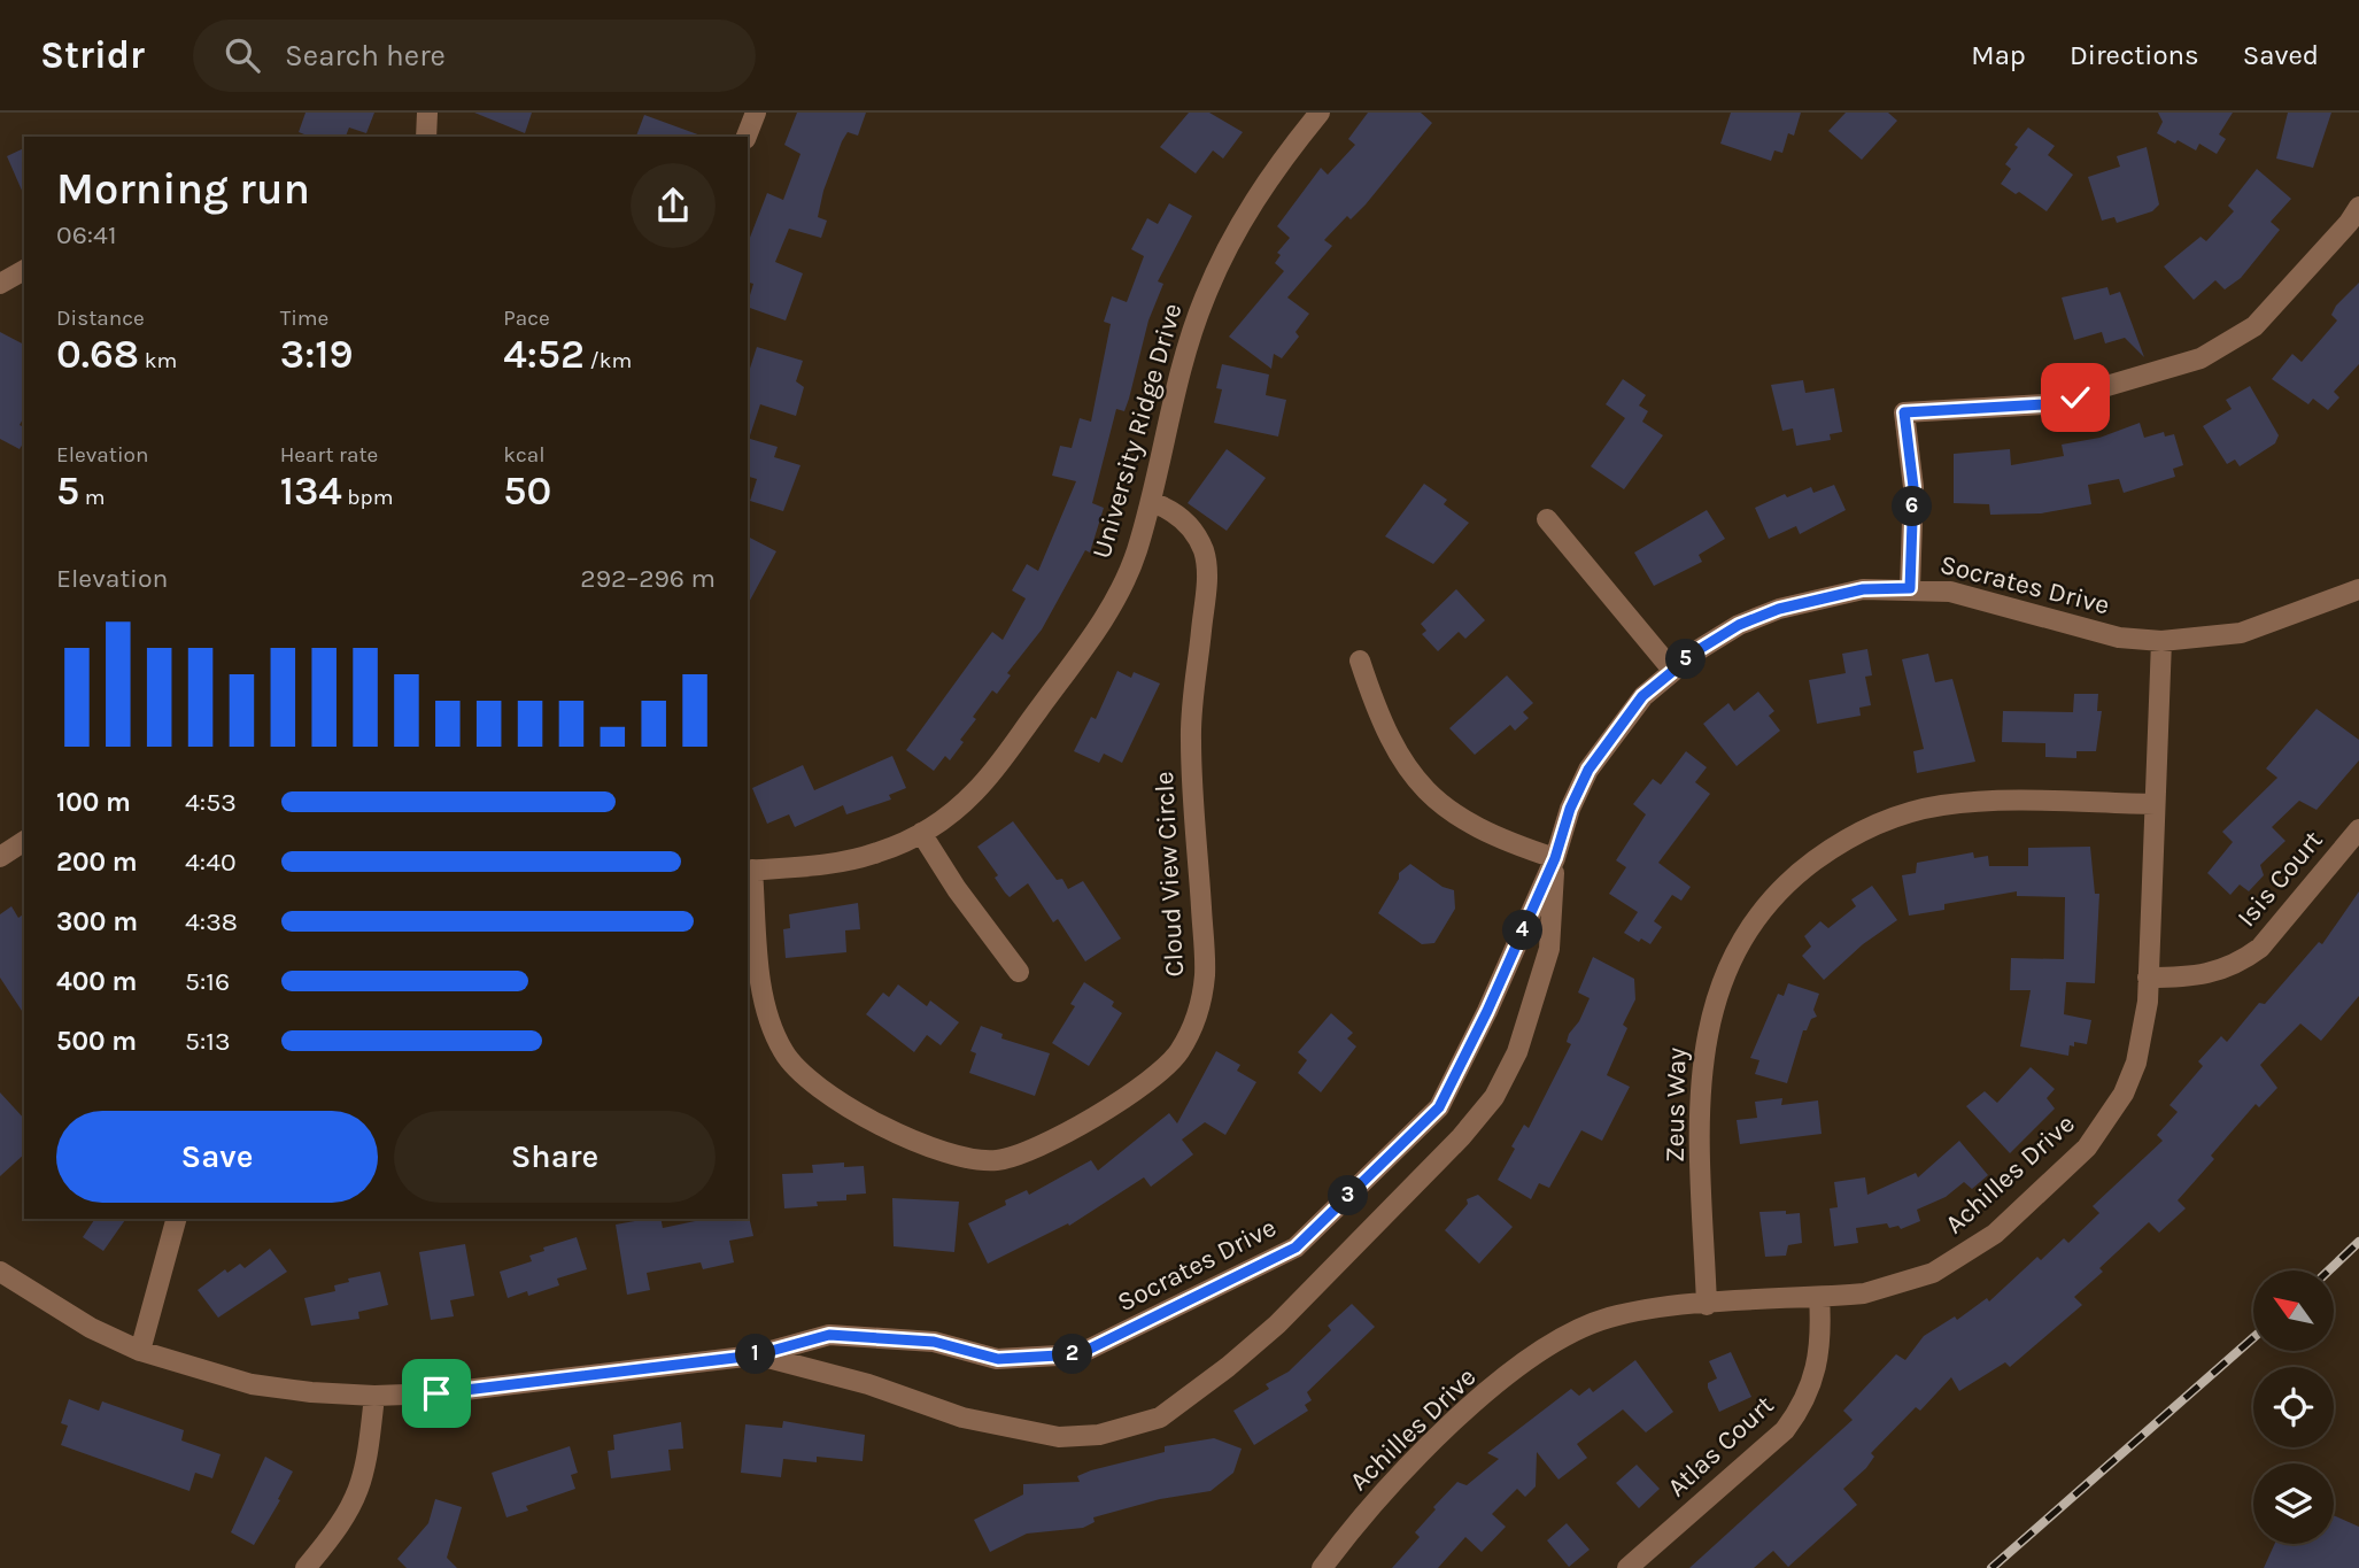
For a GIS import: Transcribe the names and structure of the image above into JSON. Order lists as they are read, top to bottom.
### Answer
{
  "streets": {
    "street": [
      "University Ridge Drive",
      "Socrates Drive",
      "Cloud View Circle",
      "Isis Court",
      "Zeus Way",
      "Achilles Drive",
      "Atlas Court"
    ]
  },
  "crossings": [
    ["University Ridge Drive", "Cloud View Circle"],
    ["Socrates Drive", "Achilles Drive"],
    ["Isis Court", "Achilles Drive"],
    ["Zeus Way", "Achilles Drive"],
    ["Achilles Drive", "Atlas Court"]
  ],
  "north": "top left",
  "page": {
    "header": "Stridr",
    "search": "Search here",
    "nav": ["Map", "Directions", "Saved"],
    "heading": ["Morning run", "06:41"],
    "stats": [
      ["Distance", "0.68 km"],
      ["Time", "3:19"],
      ["Pace", "4:52 /km"],
      ["Elevation", "5 m"],
      ["Heart rate", "134 bpm"],
      ["kcal", "50"]
    ],
    "pins": [
      "6",
      "5",
      "4",
      "3",
      "1",
      "2"
    ],
    "chart": ["Elevation", "292–296 m"],
    "list": [
      {
        "name": "100 m",
        "note": "4:53"
      },
      {
        "name": "200 m",
        "note": "4:40"
      },
      {
        "name": "300 m",
        "note": "4:38"
      },
      {
        "name": "400 m",
        "note": "5:16"
      },
      {
        "name": "500 m",
        "note": "5:13"
      }
    ],
    "buttons": ["Save", "Share"]
  }
}
